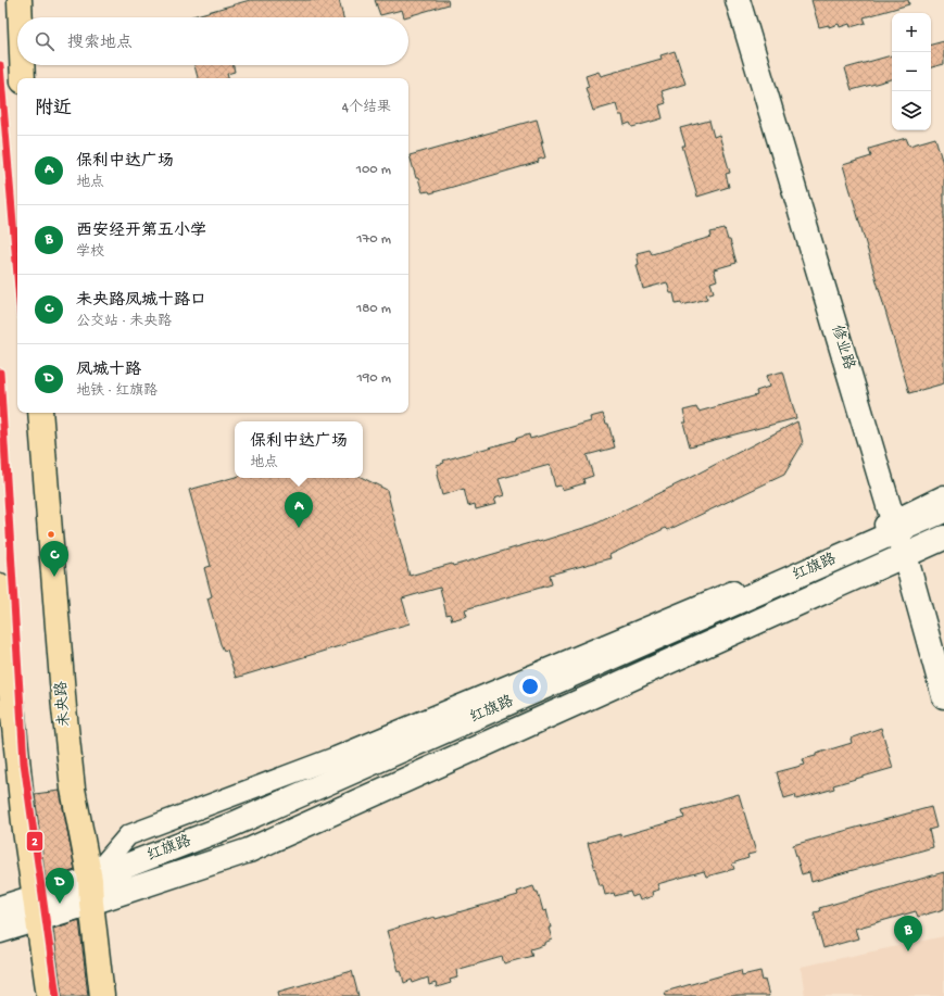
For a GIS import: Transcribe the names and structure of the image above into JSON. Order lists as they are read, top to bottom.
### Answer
{
  "streets": {
    "main road": ["修业路", "红旗路", "未央路"]
  },
  "crossings": [
    ["修业路", "红旗路"],
    ["红旗路", "未央路"]
  ],
  "lines": ["transit line 2"],
  "page": {
    "map_buttons": ["+", "−"],
    "search": "搜索地点",
    "heading": ["附近", "4个结果"],
    "list": [
      {
        "mark": "A",
        "name": "保利中达广场",
        "note": "地点",
        "value": "100 m"
      },
      {
        "mark": "B",
        "name": "西安经开第五小学",
        "note": "学校",
        "value": "170 m"
      },
      {
        "mark": "C",
        "name": "未央路凤城十路口",
        "note": "公交站 · 未央路",
        "value": "180 m"
      },
      {
        "mark": "D",
        "name": "凤城十路",
        "note": "地铁 · 红旗路",
        "value": "190 m"
      }
    ],
    "popup": ["保利中达广场", "地点"],
    "pins": [
      "A",
      "C",
      "D",
      "B"
    ]
  }
}
